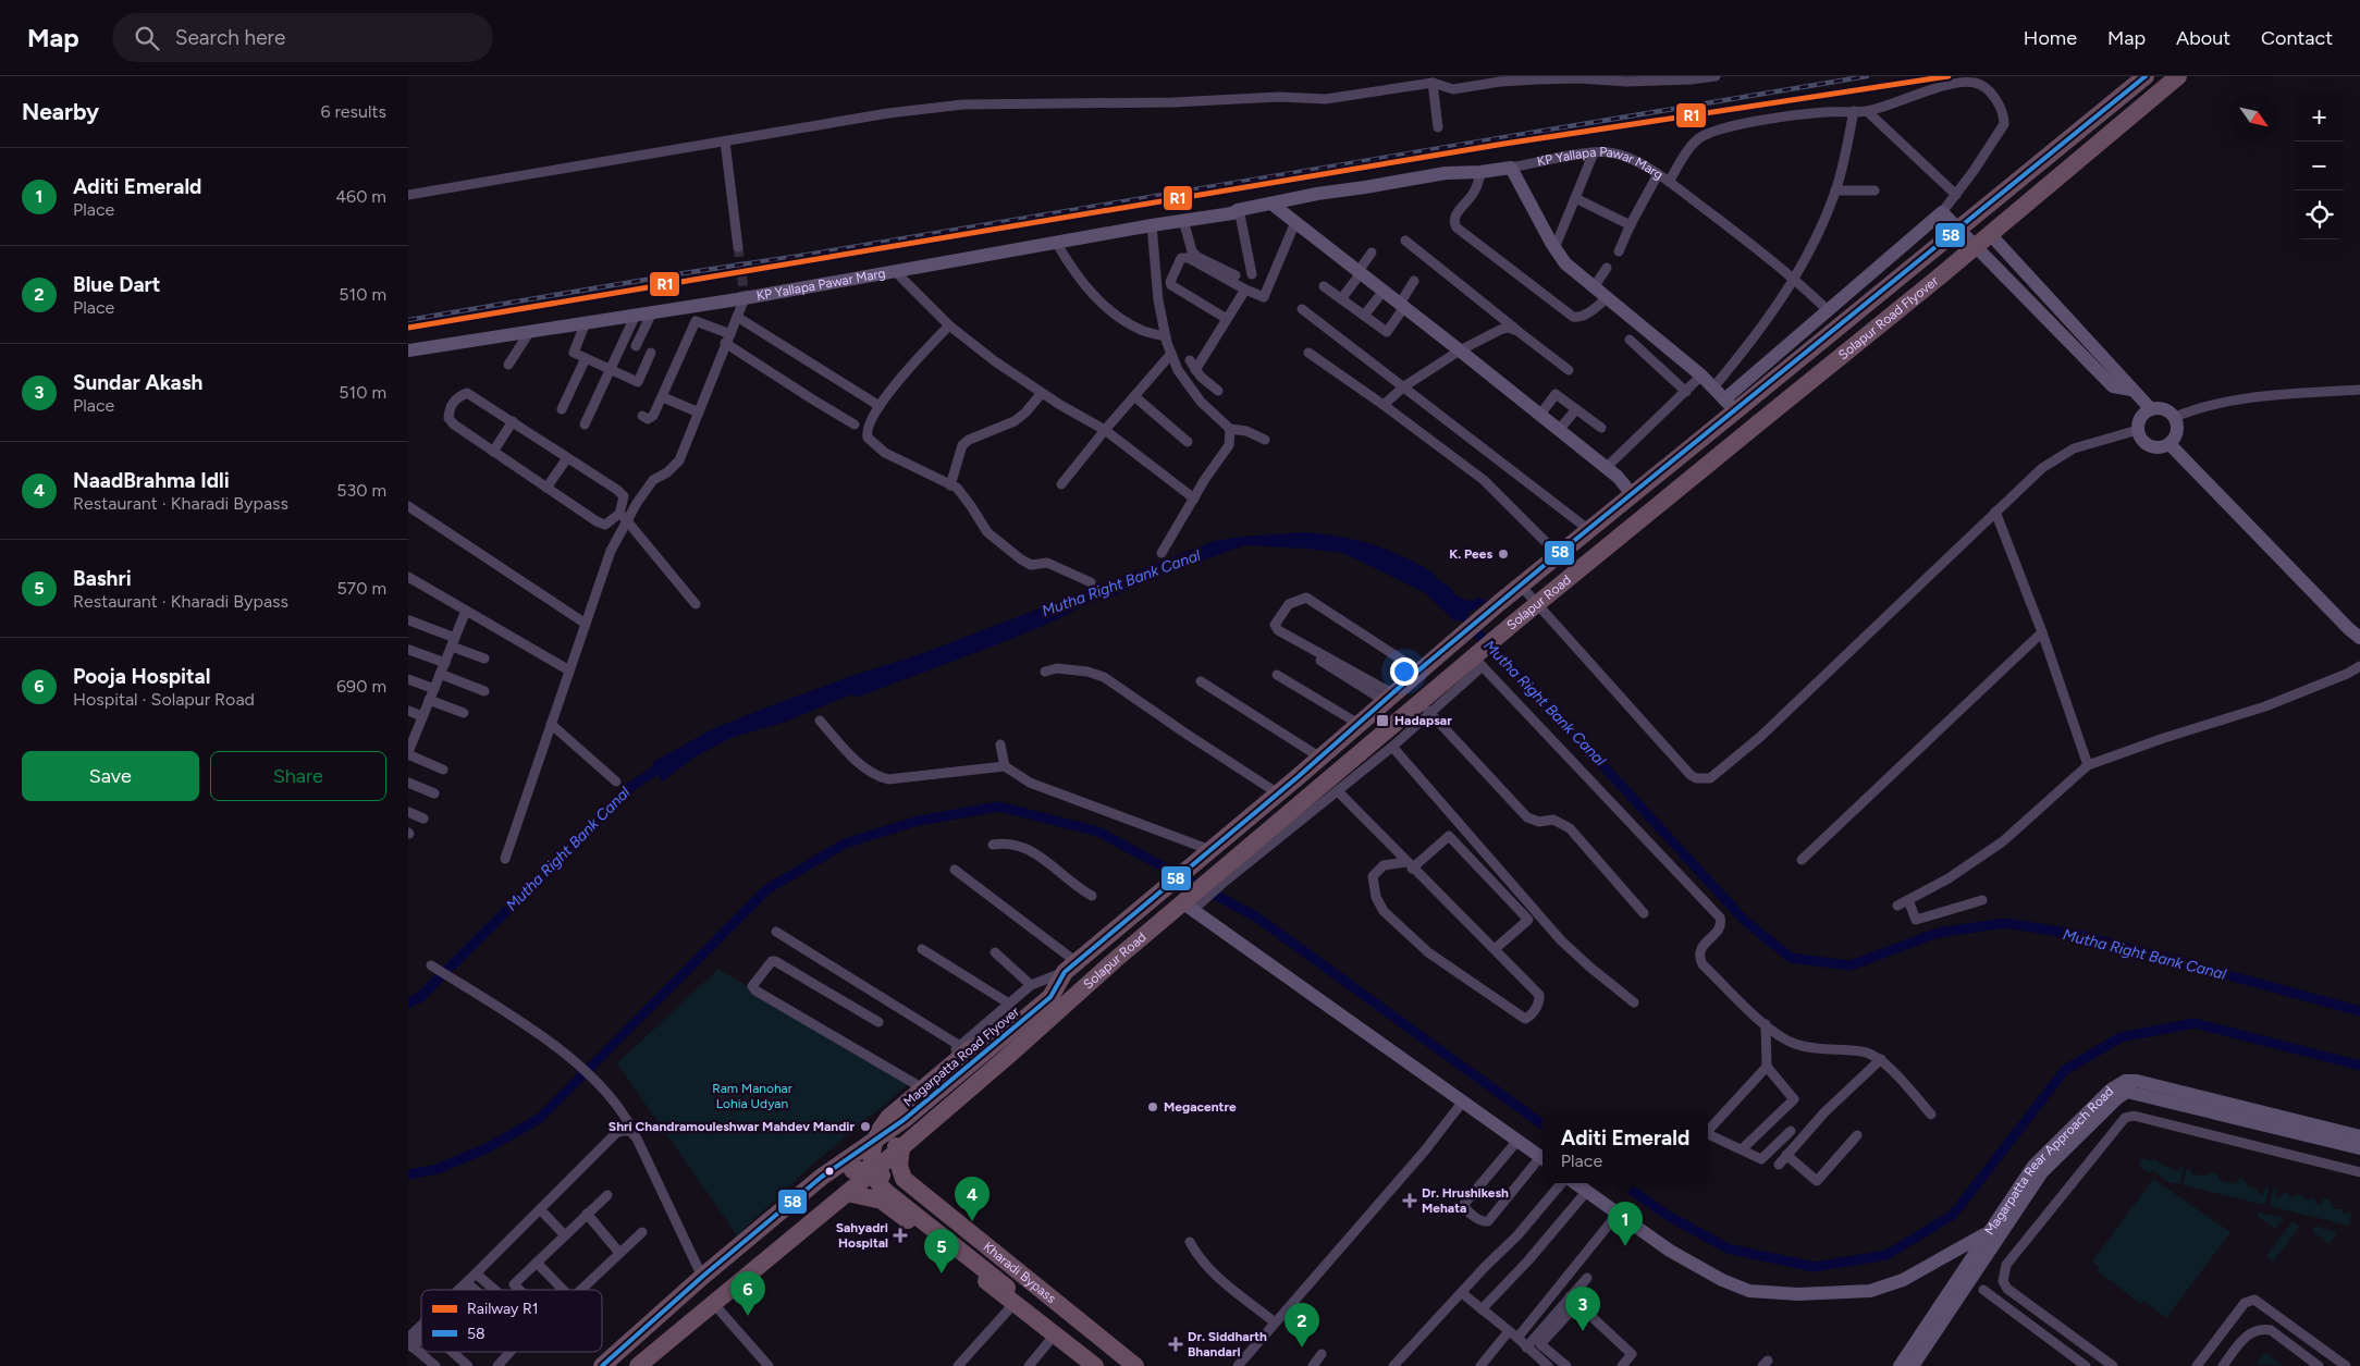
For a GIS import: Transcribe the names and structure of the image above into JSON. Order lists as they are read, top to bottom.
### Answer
{
  "streets": {
    "highway": [
      "Solapur Road Flyover",
      "Solapur Road",
      "Magarpatta Road Flyover",
      "Kharadi Bypass"
    ],
    "street": ["KP Yallapa Pawar Marg", "Magarpatta Rear Approach Road"]
  },
  "crossings": [
    ["Solapur Road Flyover", "Solapur Road"],
    ["Solapur Road", "Magarpatta Road Flyover"],
    ["Solapur Road", "Kharadi Bypass"],
    ["Magarpatta Road Flyover", "Kharadi Bypass"]
  ],
  "water": ["Mutha Right Bank Canal"],
  "parks": ["Ram Manohar Lohia Udyan"],
  "places": {
    "other": ["K. Pees", "Megacentre", "Shri Chandramouleshwar Mahdev Mandir"],
    "transit": ["Hadapsar"],
    "health": ["Dr. Hrushikesh Mehata", "Sahyadri Hospital", "Dr. Siddharth Bhandari"]
  },
  "lines": ["rail line R1", "transit line 58"],
  "legend": ["Railway R1", "58"],
  "north": "bottom right",
  "page": {
    "header": "Map",
    "search": "Search here",
    "nav": [
      "Home",
      "Map",
      "About",
      "Contact"
    ],
    "heading": ["Nearby", "6 results"],
    "map_buttons": ["+", "−"],
    "list": [
      {
        "mark": "1",
        "name": "Aditi Emerald",
        "note": "Place",
        "value": "460 m"
      },
      {
        "mark": "2",
        "name": "Blue Dart",
        "note": "Place",
        "value": "510 m"
      },
      {
        "mark": "3",
        "name": "Sundar Akash",
        "note": "Place",
        "value": "510 m"
      },
      {
        "mark": "4",
        "name": "NaadBrahma Idli",
        "note": "Restaurant · Kharadi Bypass",
        "value": "530 m"
      },
      {
        "mark": "5",
        "name": "Bashri",
        "note": "Restaurant · Kharadi Bypass",
        "value": "570 m"
      },
      {
        "mark": "6",
        "name": "Pooja Hospital",
        "note": "Hospital · Solapur Road",
        "value": "690 m"
      }
    ],
    "buttons": ["Save", "Share"],
    "popup": ["Aditi Emerald", "Place"],
    "pins": [
      "4",
      "1",
      "5",
      "6",
      "3",
      "2"
    ]
  }
}
